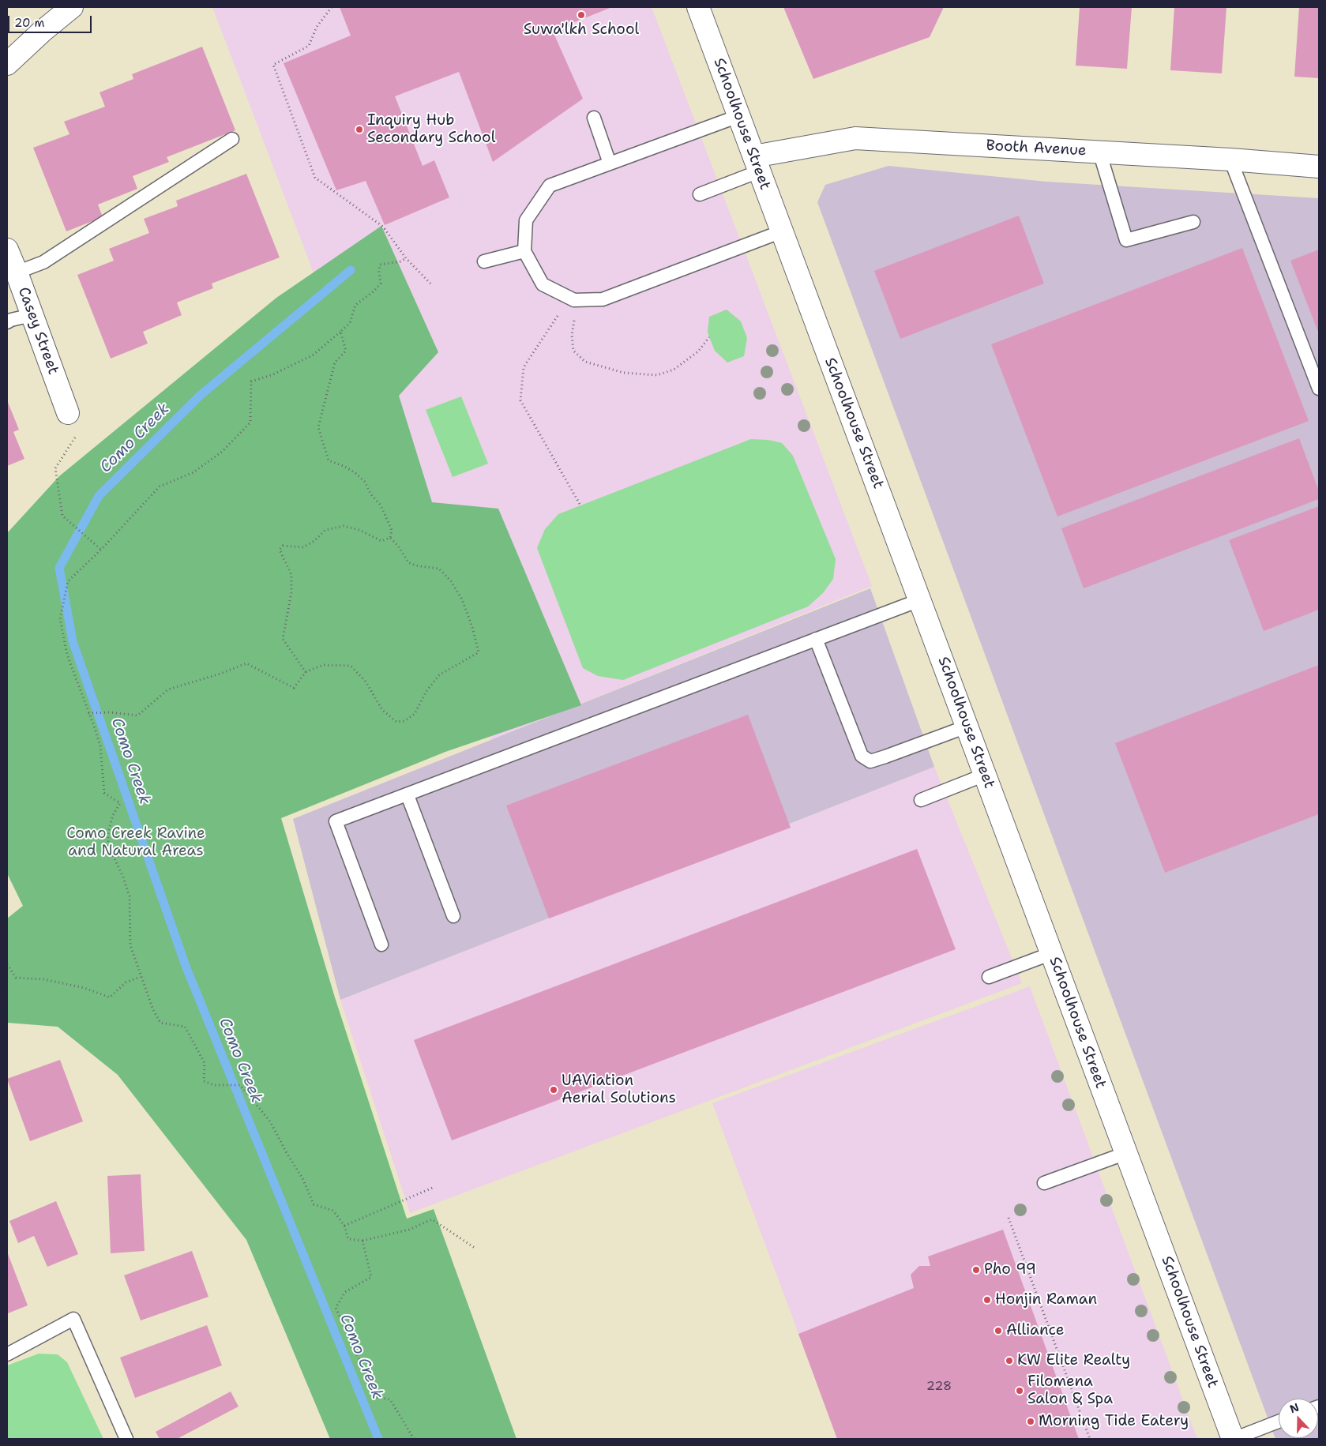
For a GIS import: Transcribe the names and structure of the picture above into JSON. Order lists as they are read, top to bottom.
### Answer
{
  "streets": {
    "main road": ["Schoolhouse Street", "Booth Avenue", "Casey Street"]
  },
  "crossings": [
    ["Schoolhouse Street", "Booth Avenue"]
  ],
  "water": ["Como Creek"],
  "parks": ["Como Creek Ravine and Natural Areas"],
  "places": [
    "Suwa'lkh School",
    "Inquiry Hub Secondary School",
    "UAViation Aerial Solutions",
    "Pho 99",
    "Honjin Raman",
    "Alliance",
    "KW Elite Realty",
    "Filomena Salon & Spa",
    "Morning Tide Eatery"
  ],
  "house_numbers": ["228"],
  "scale_bar": "20 m",
  "north": "top"
}
